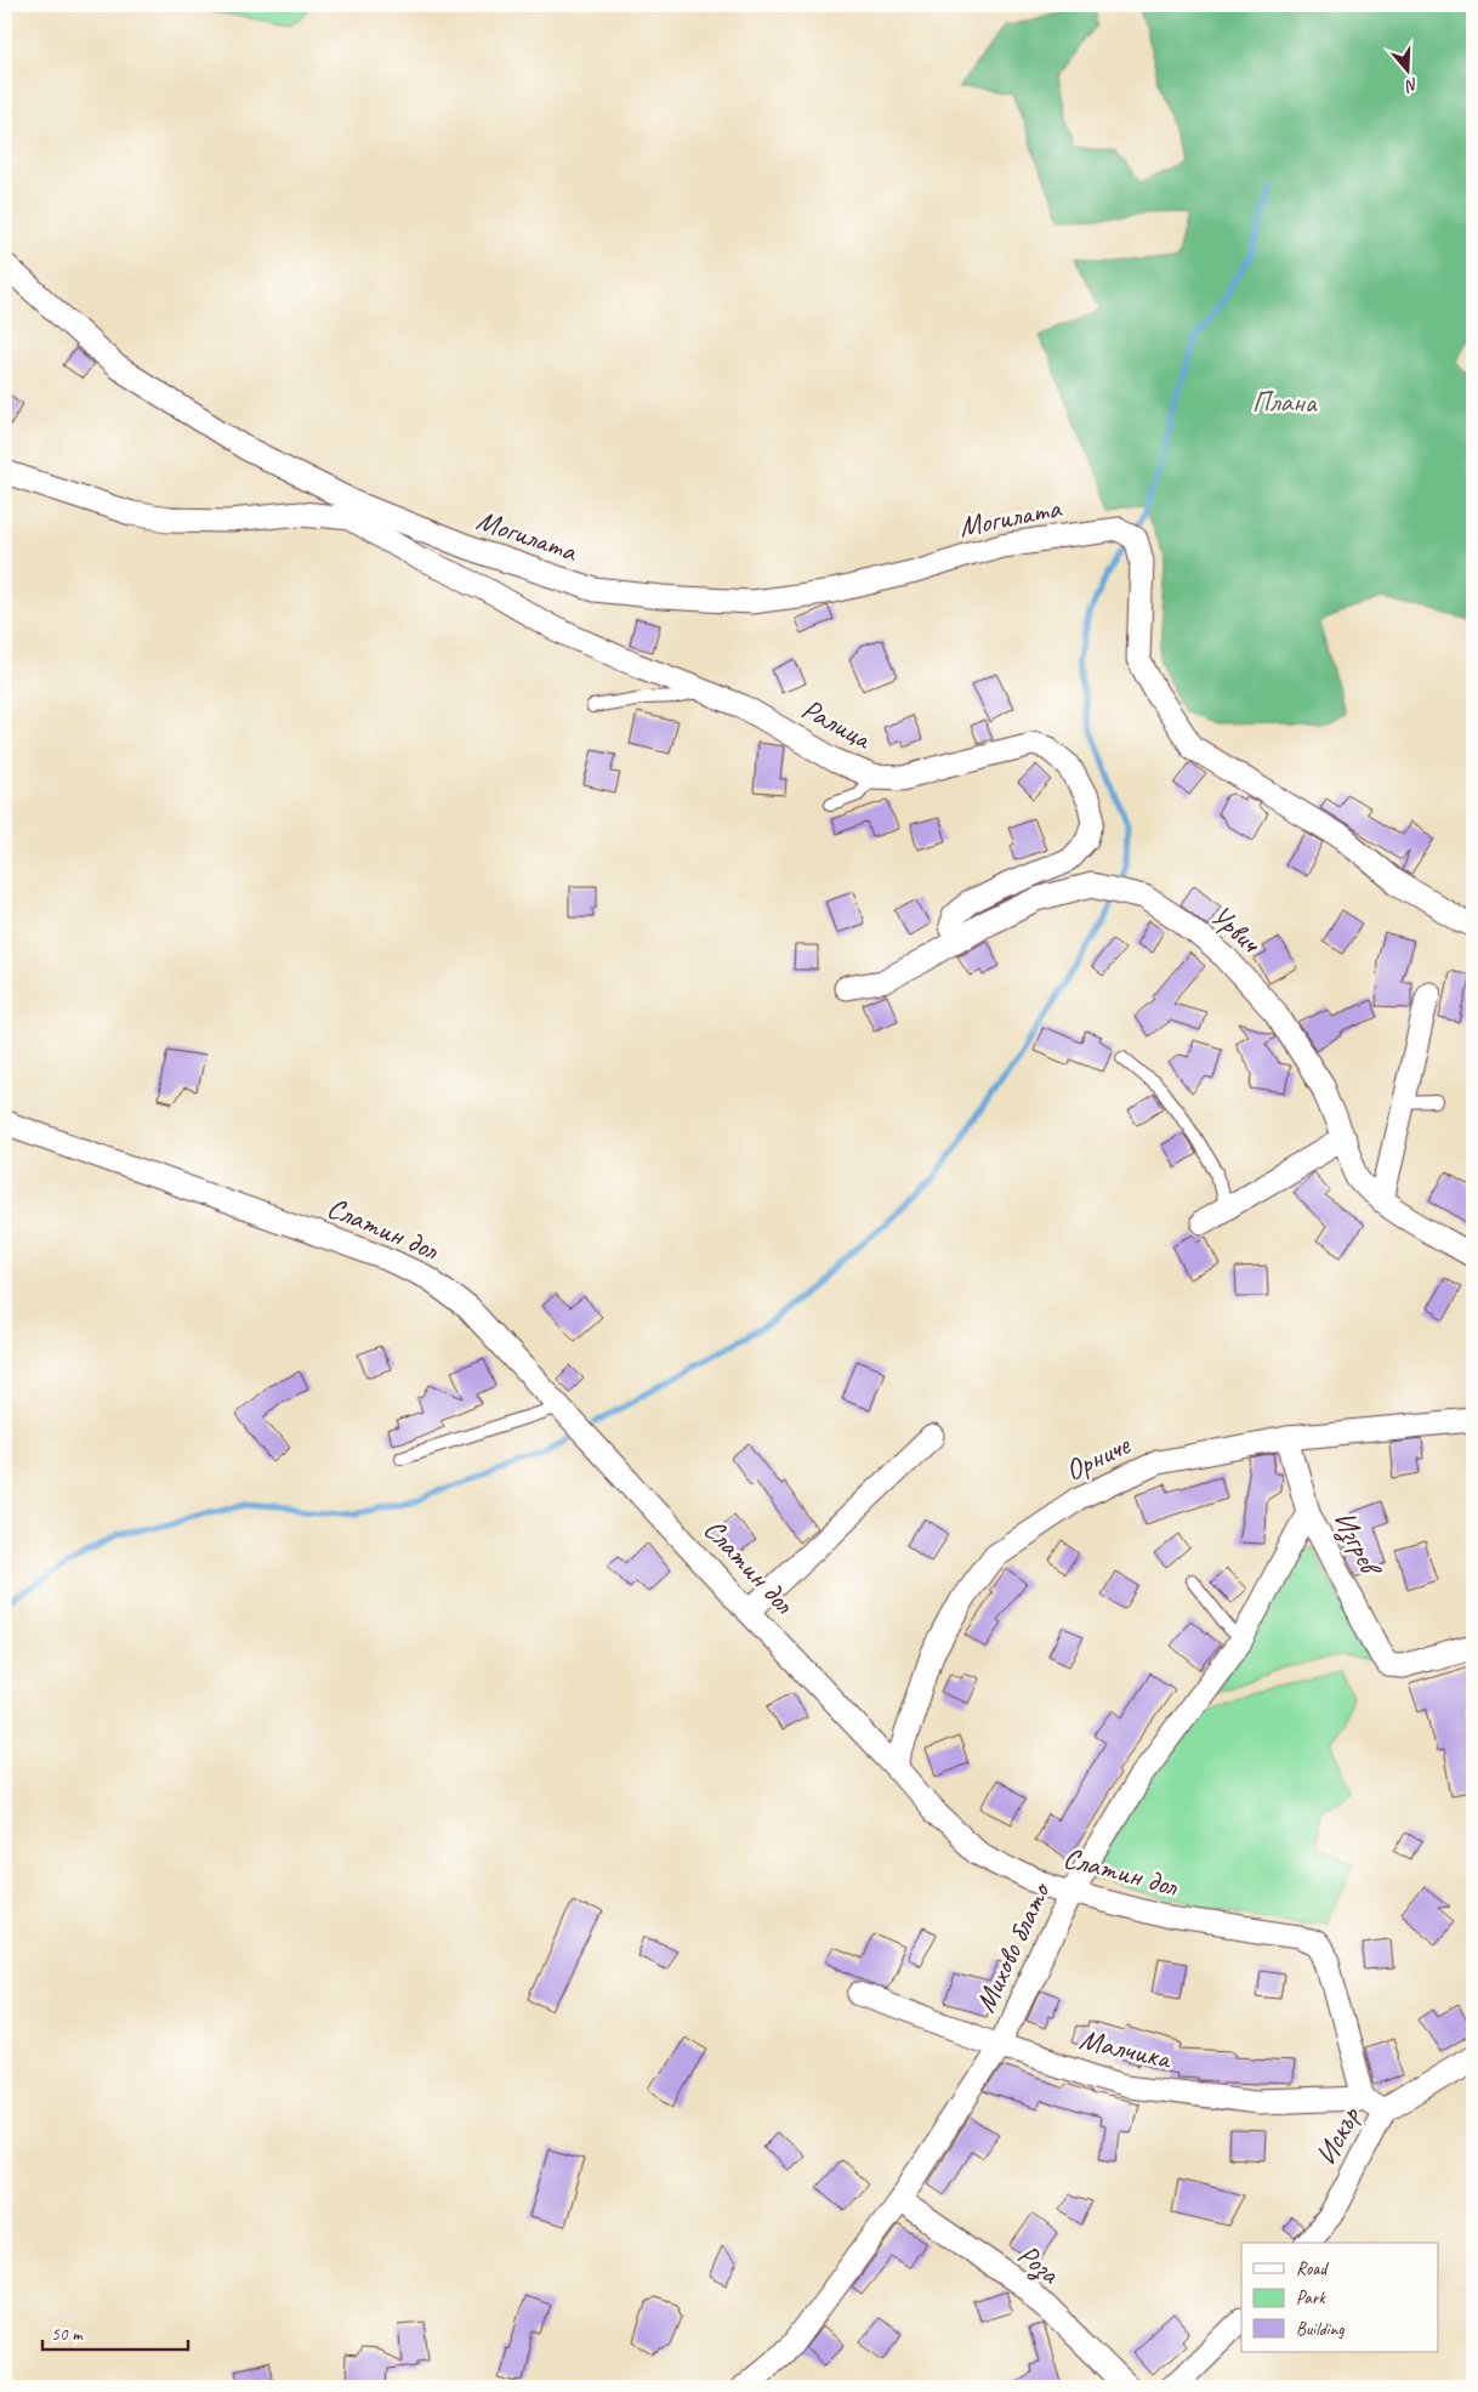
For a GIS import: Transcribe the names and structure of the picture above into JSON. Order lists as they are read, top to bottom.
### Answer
{
  "streets": {
    "street": [
      "Могилата",
      "Ралица",
      "Урвич",
      "Слатин дол",
      "Орниче",
      "Изгрев",
      "Михово блато",
      "Малчика",
      "Искър",
      "Роза"
    ]
  },
  "crossings": [
    ["Могилата", "Ралица"],
    ["Ралица", "Урвич"],
    ["Слатин дол", "Орниче"],
    ["Слатин дол", "Михово блато"],
    ["Слатин дол", "Малчика"],
    ["Орниче", "Изгрев"],
    ["Изгрев", "Михово блато"],
    ["Михово блато", "Малчика"],
    ["Михово блато", "Роза"]
  ],
  "parks": ["Плана"],
  "legend": ["Road", "Park", "Building"],
  "scale_bar": "50 m",
  "north": "bottom"
}
